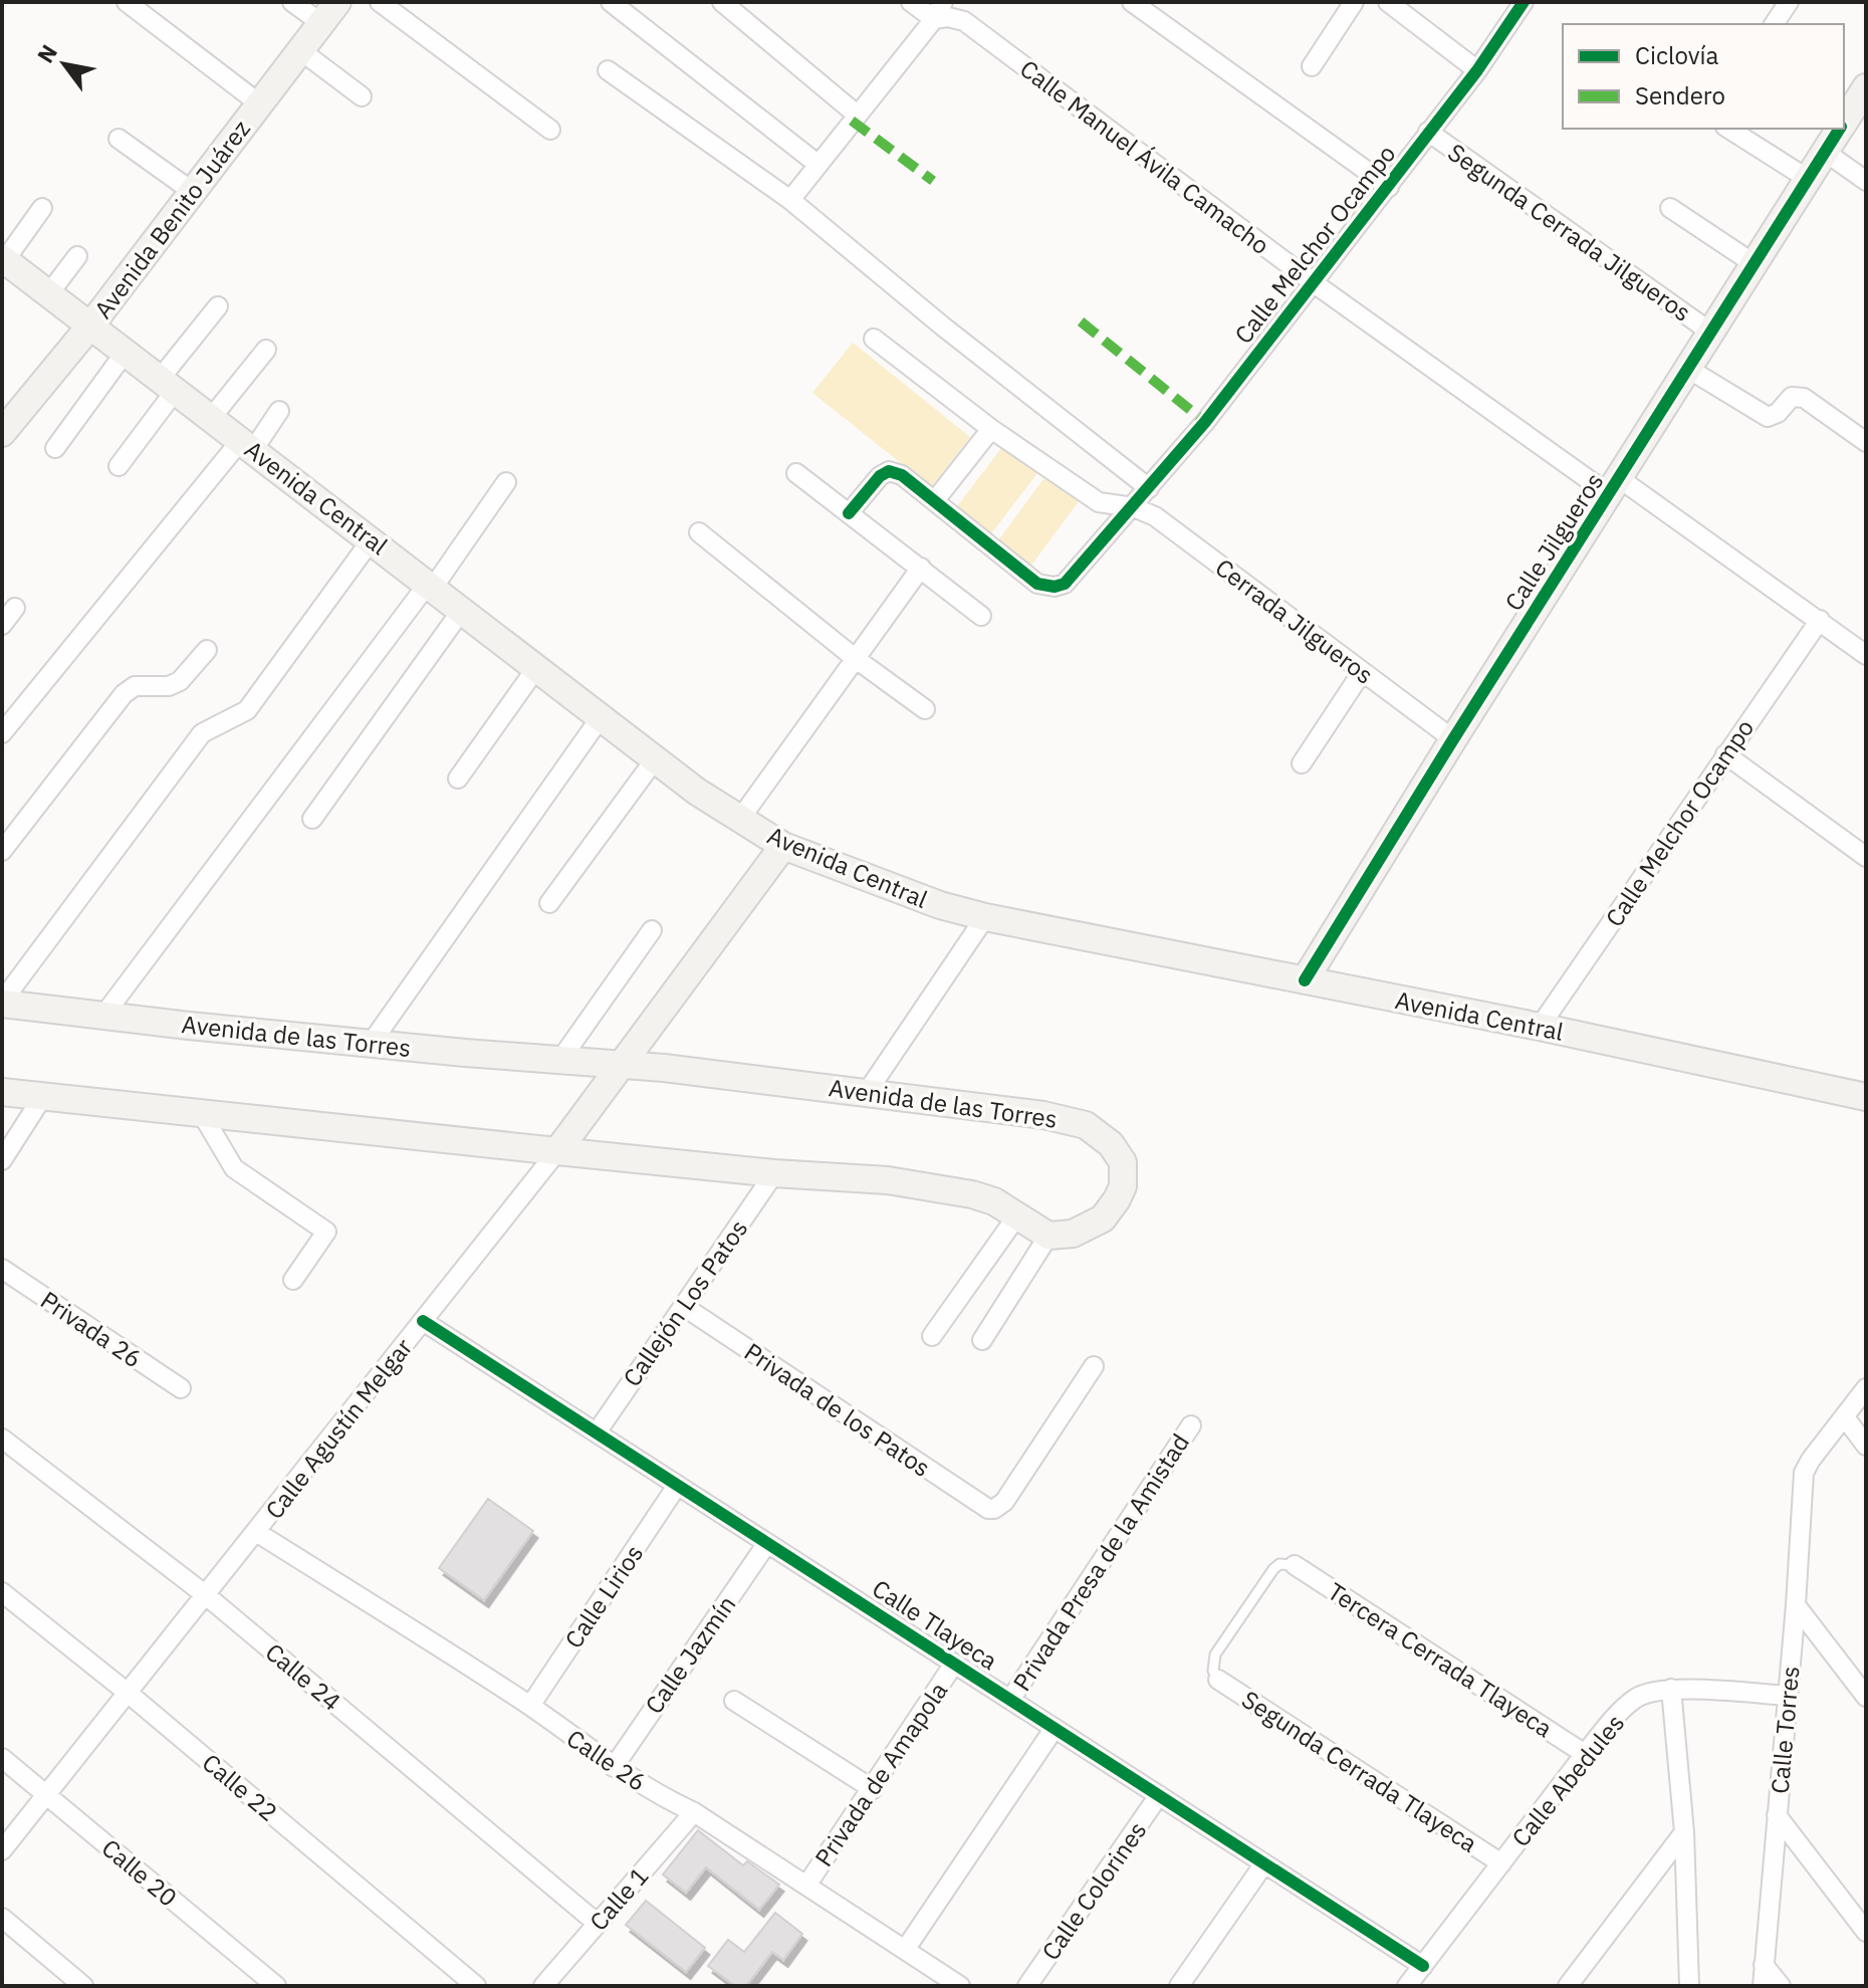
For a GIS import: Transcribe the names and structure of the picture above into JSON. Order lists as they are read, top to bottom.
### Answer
{
  "streets": {
    "main road": [
      "Avenida Benito Juárez",
      "Avenida Central",
      "Calle Jilgueros",
      "Avenida de las Torres",
      "Calle Agustín Melgar"
    ],
    "street": [
      "Calle Manuel Ávila Camacho",
      "Segunda Cerrada Jilgueros",
      "Calle Melchor Ocampo",
      "Cerrada Jilgueros",
      "Callejón Los Patos",
      "Privada 26",
      "Privada de los Patos",
      "Privada Presa de la Amistad",
      "Calle Lirios",
      "Calle Tlayeca",
      "Calle Jazmín",
      "Tercera Cerrada Tlayeca",
      "Calle 24",
      "Calle Torres",
      "Calle 26",
      "Segunda Cerrada Tlayeca",
      "Privada de Amapola",
      "Calle Abedules",
      "Calle 22",
      "Calle 20",
      "Calle Colorines",
      "Calle 1"
    ]
  },
  "crossings": [
    ["Calle Manuel Ávila Camacho", "Calle Melchor Ocampo"],
    ["Calle Manuel Ávila Camacho", "Calle Jilgueros"],
    ["Avenida Benito Juárez", "Avenida Central"],
    ["Segunda Cerrada Jilgueros", "Calle Melchor Ocampo"],
    ["Segunda Cerrada Jilgueros", "Calle Jilgueros"],
    ["Calle Melchor Ocampo", "Avenida Central"],
    ["Calle Melchor Ocampo", "Cerrada Jilgueros"],
    ["Avenida Central", "Calle Jilgueros"],
    ["Avenida Central", "Calle Agustín Melgar"],
    ["Calle Jilgueros", "Cerrada Jilgueros"],
    ["Avenida de las Torres", "Calle Agustín Melgar"],
    ["Callejón Los Patos", "Privada de los Patos"],
    ["Callejón Los Patos", "Calle Tlayeca"],
    ["Calle Agustín Melgar", "Calle Tlayeca"],
    ["Calle Agustín Melgar", "Calle 24"],
    ["Calle Agustín Melgar", "Calle 26"],
    ["Calle Agustín Melgar", "Calle 22"],
    ["Calle Agustín Melgar", "Calle 20"],
    ["Privada Presa de la Amistad", "Calle Tlayeca"],
    ["Calle Lirios", "Calle Tlayeca"],
    ["Calle Lirios", "Calle 26"],
    ["Calle Tlayeca", "Calle Jazmín"],
    ["Calle Tlayeca", "Privada de Amapola"],
    ["Calle Tlayeca", "Calle Abedules"],
    ["Calle Tlayeca", "Calle Colorines"],
    ["Calle Jazmín", "Calle 26"],
    ["Tercera Cerrada Tlayeca", "Calle Abedules"],
    ["Calle 24", "Calle 1"],
    ["Calle Torres", "Calle Abedules"],
    ["Calle 26", "Privada de Amapola"],
    ["Calle 26", "Calle 1"],
    ["Segunda Cerrada Tlayeca", "Calle Abedules"]
  ],
  "legend": ["Ciclovía", "Sendero"],
  "north": "top left"
}
